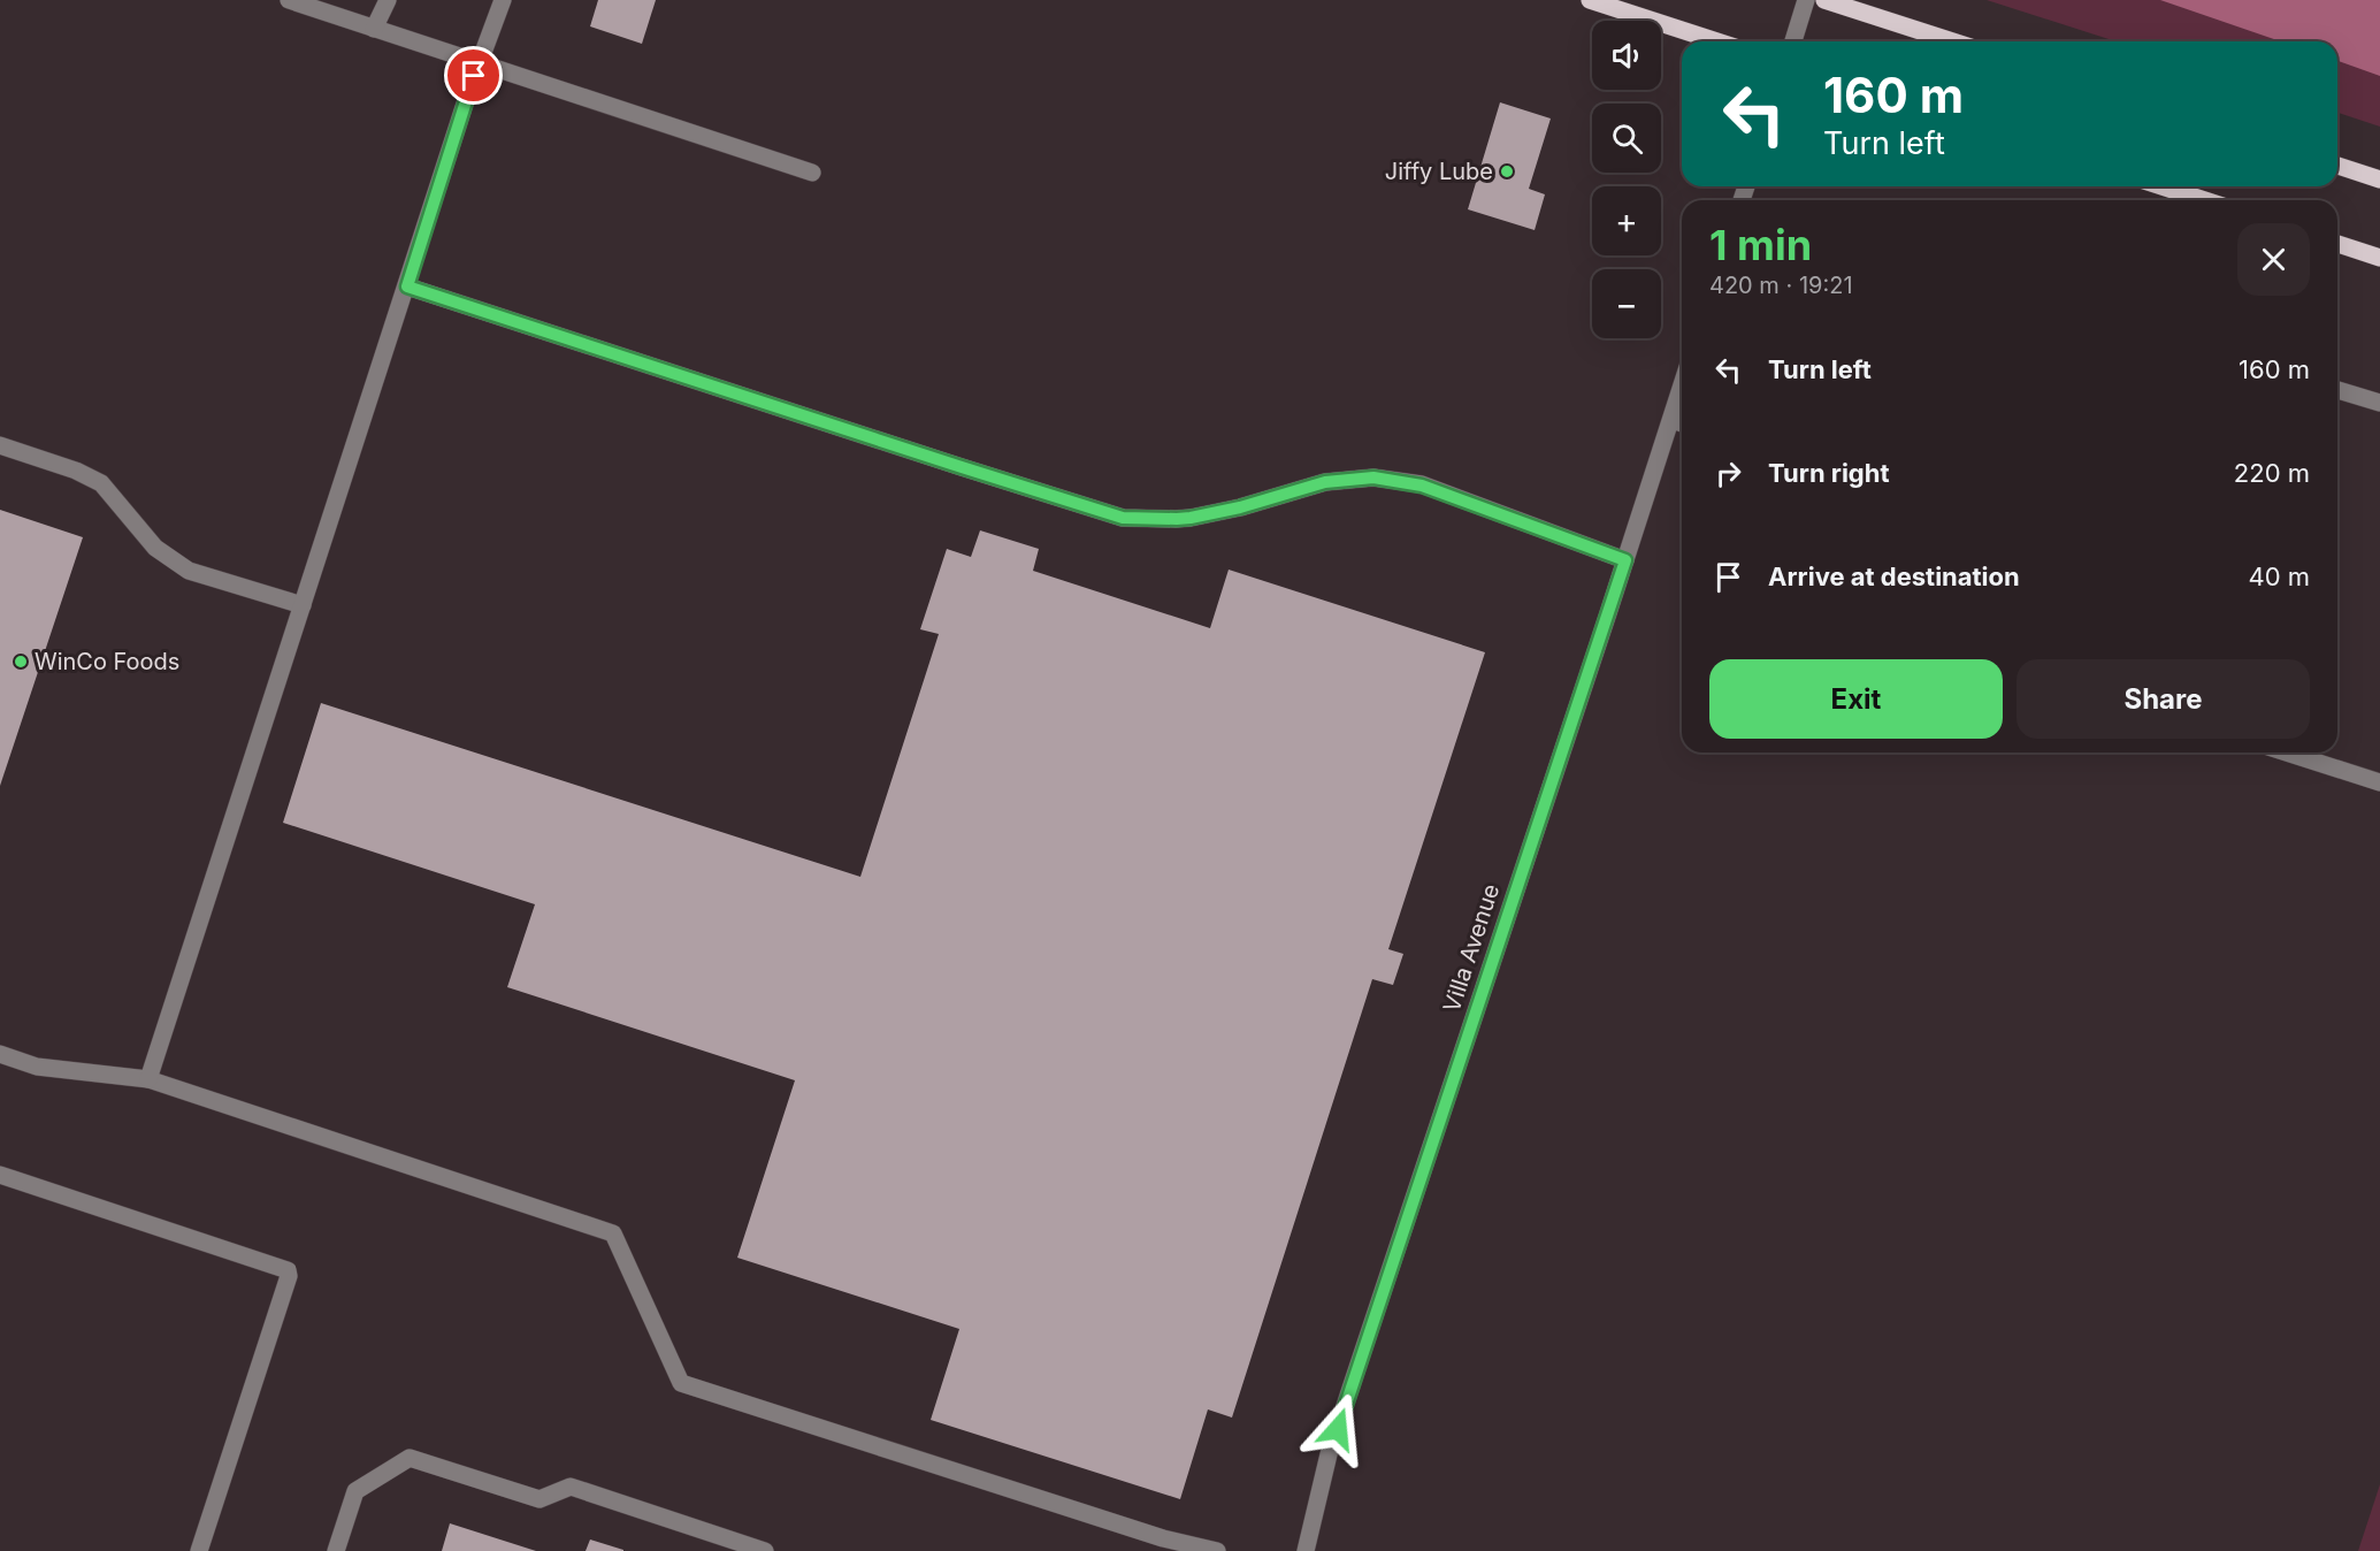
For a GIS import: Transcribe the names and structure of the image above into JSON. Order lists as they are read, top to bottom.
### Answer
{
  "streets": {
    "street": ["Villa Avenue"]
  },
  "places": ["Jiffy Lube", "WinCo Foods"],
  "page": {
    "map_buttons": ["+", "−"],
    "turn": ["160 m", "Turn left"],
    "heading": ["1 min", "420 m · 19:21"],
    "list": [
      {
        "name": "Turn left",
        "value": "160 m"
      },
      {
        "name": "Turn right",
        "value": "220 m"
      },
      {
        "name": "Arrive at destination",
        "value": "40 m"
      }
    ],
    "buttons": ["Exit", "Share"]
  }
}
